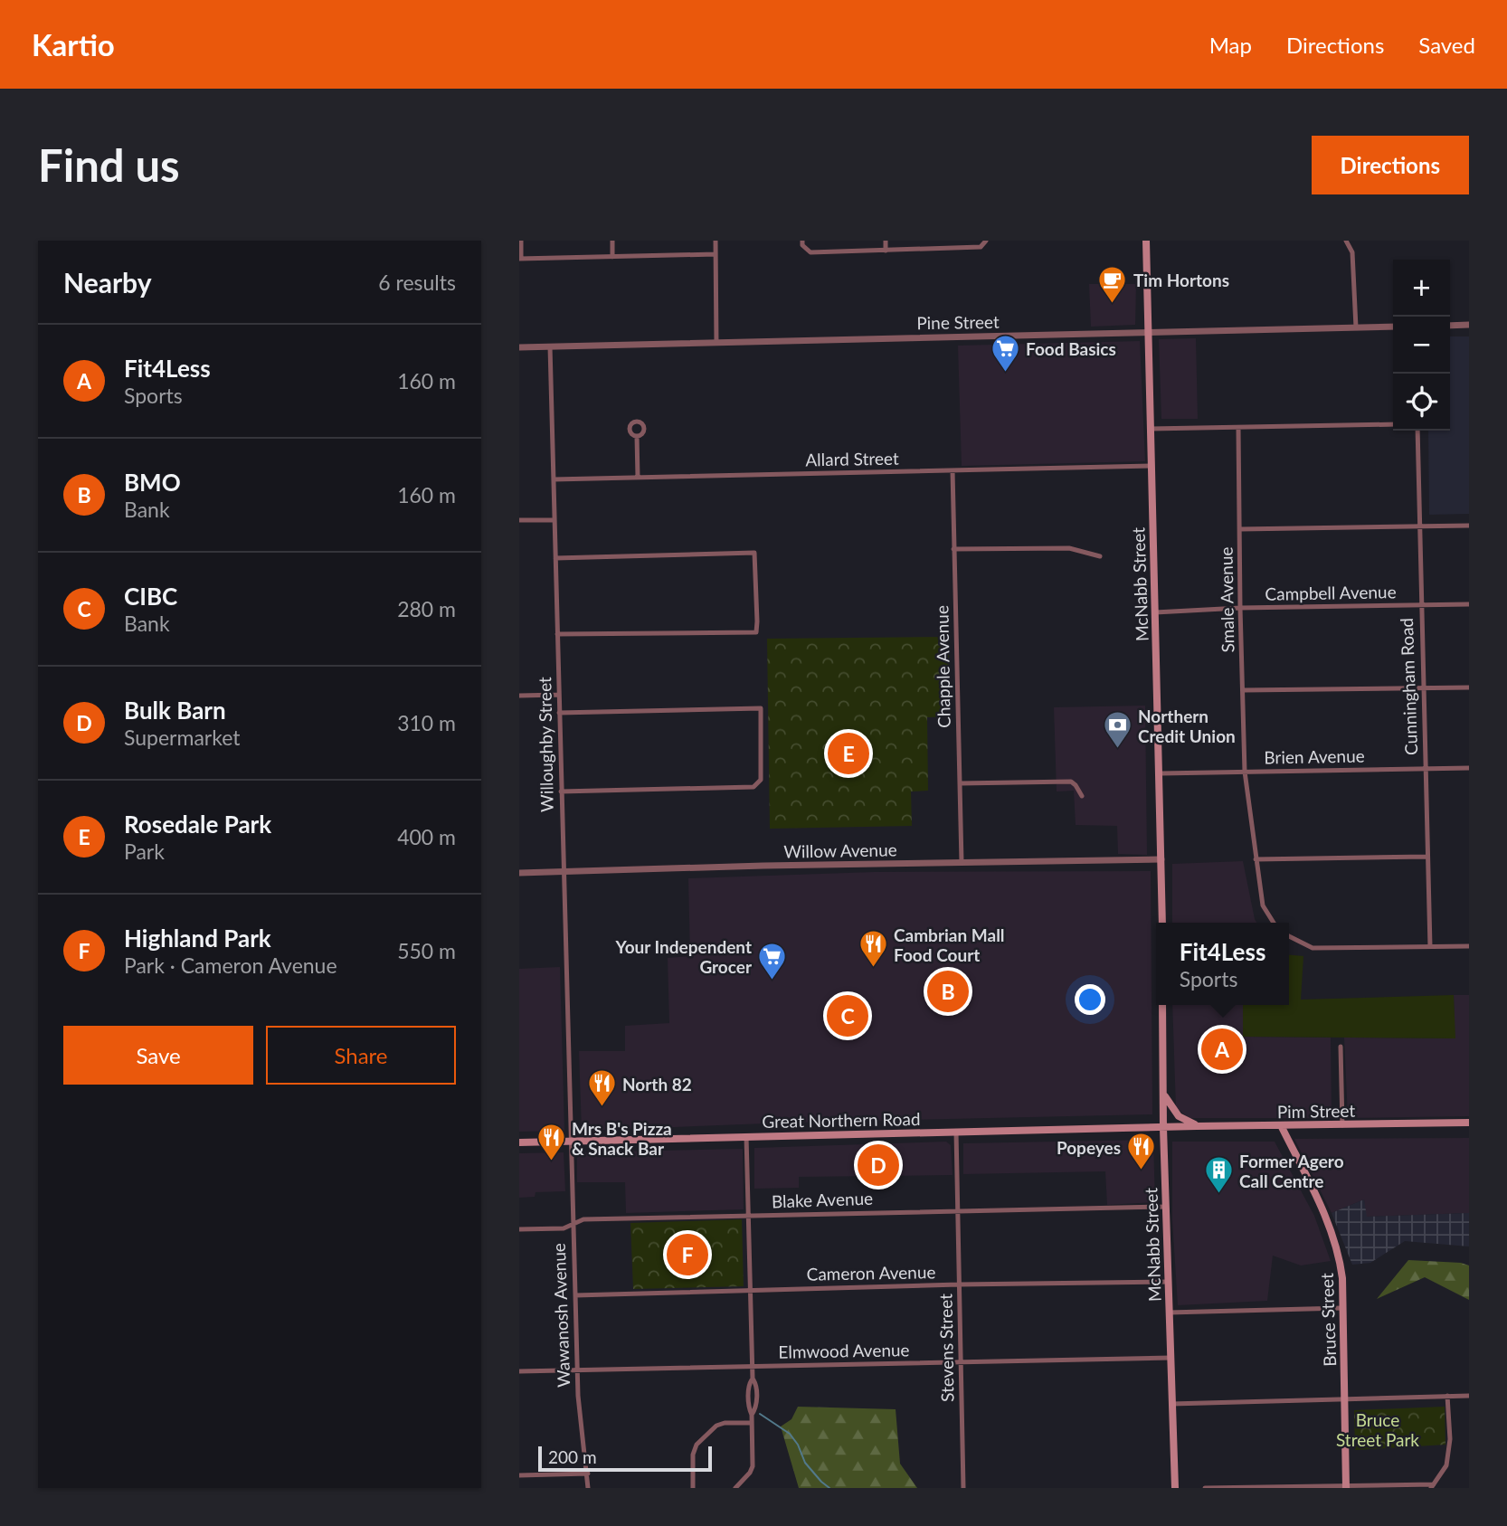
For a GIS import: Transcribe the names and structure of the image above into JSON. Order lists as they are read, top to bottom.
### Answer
{
  "streets": {
    "main road": [
      "McNabb Street",
      "Pim Street",
      "Great Northern Road",
      "Bruce Street"
    ],
    "street": [
      "Pine Street",
      "Allard Street",
      "Campbell Avenue",
      "Smale Avenue",
      "Chapple Avenue",
      "Cunningham Road",
      "Willoughby Street",
      "Brien Avenue",
      "Willow Avenue",
      "Blake Avenue",
      "Cameron Avenue",
      "Wawanosh Avenue",
      "Stevens Street",
      "Elmwood Avenue"
    ]
  },
  "crossings": [
    ["Pine Street", "McNabb Street"],
    ["Pine Street", "Willoughby Street"],
    ["Allard Street", "McNabb Street"],
    ["Allard Street", "Chapple Avenue"],
    ["Allard Street", "Willoughby Street"],
    ["McNabb Street", "Campbell Avenue"],
    ["McNabb Street", "Brien Avenue"],
    ["McNabb Street", "Willow Avenue"],
    ["McNabb Street", "Pim Street"],
    ["McNabb Street", "Great Northern Road"],
    ["McNabb Street", "Blake Avenue"],
    ["McNabb Street", "Cameron Avenue"],
    ["McNabb Street", "Elmwood Avenue"],
    ["Campbell Avenue", "Smale Avenue"],
    ["Campbell Avenue", "Cunningham Road"],
    ["Smale Avenue", "Brien Avenue"],
    ["Chapple Avenue", "Willow Avenue"],
    ["Cunningham Road", "Brien Avenue"],
    ["Willoughby Street", "Willow Avenue"],
    ["Willoughby Street", "Great Northern Road"],
    ["Willoughby Street", "Wawanosh Avenue"],
    ["Pim Street", "Great Northern Road"],
    ["Pim Street", "Bruce Street"],
    ["Great Northern Road", "Wawanosh Avenue"],
    ["Great Northern Road", "Stevens Street"],
    ["Blake Avenue", "Wawanosh Avenue"],
    ["Blake Avenue", "Stevens Street"],
    ["Cameron Avenue", "Wawanosh Avenue"],
    ["Cameron Avenue", "Stevens Street"],
    ["Wawanosh Avenue", "Elmwood Avenue"],
    ["Stevens Street", "Elmwood Avenue"]
  ],
  "parks": ["Bruce Street Park"],
  "places": {
    "cafe": ["Tim Hortons"],
    "supermarket": ["Food Basics", "Your Independent Grocer"],
    "bank": ["Northern Credit Union"],
    "restaurant": [
      "Cambrian Mall Food Court",
      "North 82",
      "Mrs B's Pizza & Snack Bar",
      "Popeyes"
    ],
    "building": ["Former Agero Call Centre"]
  },
  "scale_bar": "200 m",
  "page": {
    "header": "Kartio",
    "nav": ["Map", "Directions", "Saved"],
    "buttons": [
      "Directions",
      ["Save", "Share"]
    ],
    "title": "Find us",
    "heading": ["Nearby", "6 results"],
    "map_buttons": ["+", "−"],
    "list": [
      {
        "mark": "A",
        "name": "Fit4Less",
        "note": "Sports",
        "value": "160 m"
      },
      {
        "mark": "B",
        "name": "BMO",
        "note": "Bank",
        "value": "160 m"
      },
      {
        "mark": "C",
        "name": "CIBC",
        "note": "Bank",
        "value": "280 m"
      },
      {
        "mark": "D",
        "name": "Bulk Barn",
        "note": "Supermarket",
        "value": "310 m"
      },
      {
        "mark": "E",
        "name": "Rosedale Park",
        "note": "Park",
        "value": "400 m"
      },
      {
        "mark": "F",
        "name": "Highland Park",
        "note": "Park · Cameron Avenue",
        "value": "550 m"
      }
    ],
    "pins": [
      "E",
      "B",
      "C",
      "A",
      "D",
      "F"
    ],
    "popup": ["Fit4Less", "Sports"],
    "scale": "200 m"
  }
}
